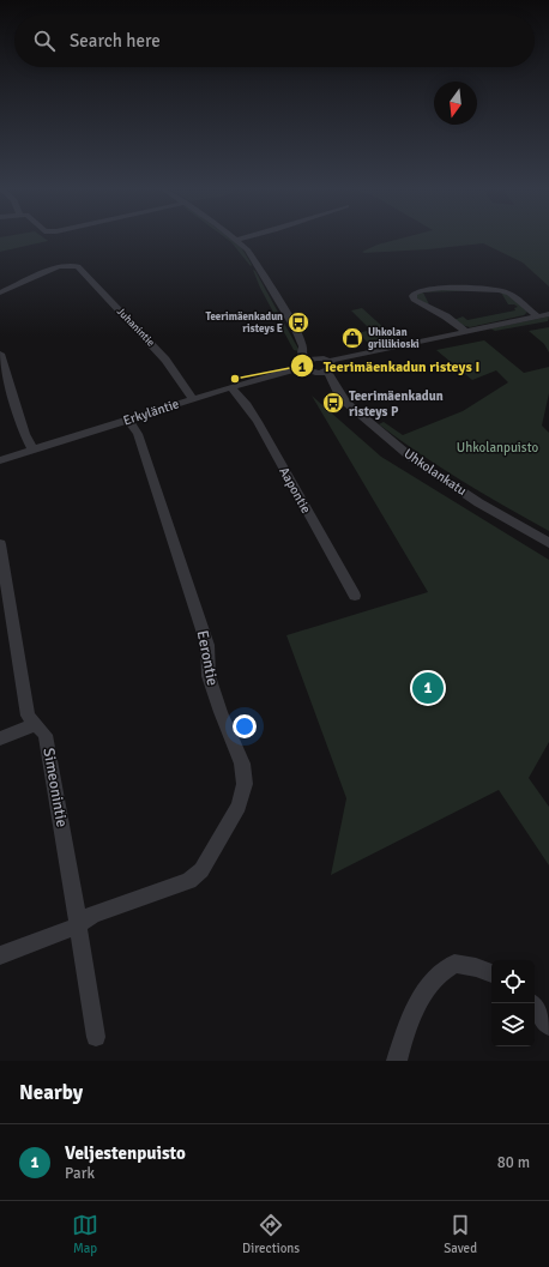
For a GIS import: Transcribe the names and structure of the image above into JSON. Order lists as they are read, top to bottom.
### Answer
{
  "streets": {
    "street": [
      "Juhanintie",
      "Erkyläntie",
      "Uhkolankatu",
      "Aapontie",
      "Eerontie",
      "Simeonintie"
    ]
  },
  "crossings": [
    ["Juhanintie", "Erkyläntie"],
    ["Erkyläntie", "Uhkolankatu"],
    ["Erkyläntie", "Aapontie"],
    ["Erkyläntie", "Eerontie"],
    ["Eerontie", "Simeonintie"]
  ],
  "parks": ["Uhkolanpuisto"],
  "places": {
    "bus stop": ["Teerimäenkadun risteys E", "Teerimäenkadun risteys P"],
    "shop": ["Uhkolan grillikioski"],
    "other": ["Teerimäenkadun risteys I"]
  },
  "north": "bottom",
  "page": {
    "search": "Search here",
    "pins": "1",
    "heading": "Nearby",
    "list": [
      {
        "mark": "1",
        "name": "Veljestenpuisto",
        "note": "Park",
        "value": "80 m"
      }
    ],
    "nav": ["Map", "Directions", "Saved"]
  }
}
